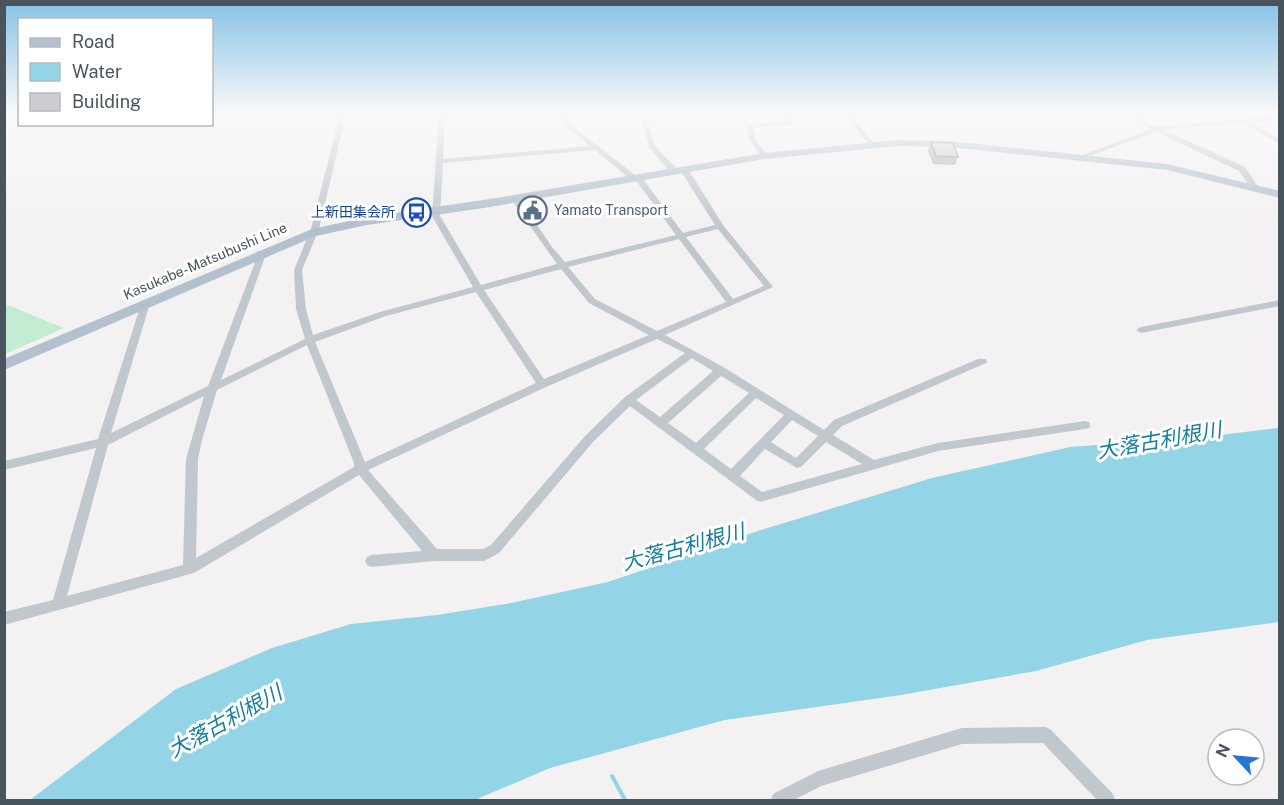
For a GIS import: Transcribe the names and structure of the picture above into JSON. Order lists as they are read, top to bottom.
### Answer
{
  "streets": {
    "main road": ["Kasukabe-Matsubushi Line"]
  },
  "water": ["大落古利根川"],
  "places": {
    "public building": ["Yamato Transport"],
    "bus stop": ["上新田集会所"]
  },
  "legend": ["Road", "Water", "Building"],
  "north": "top left"
}
